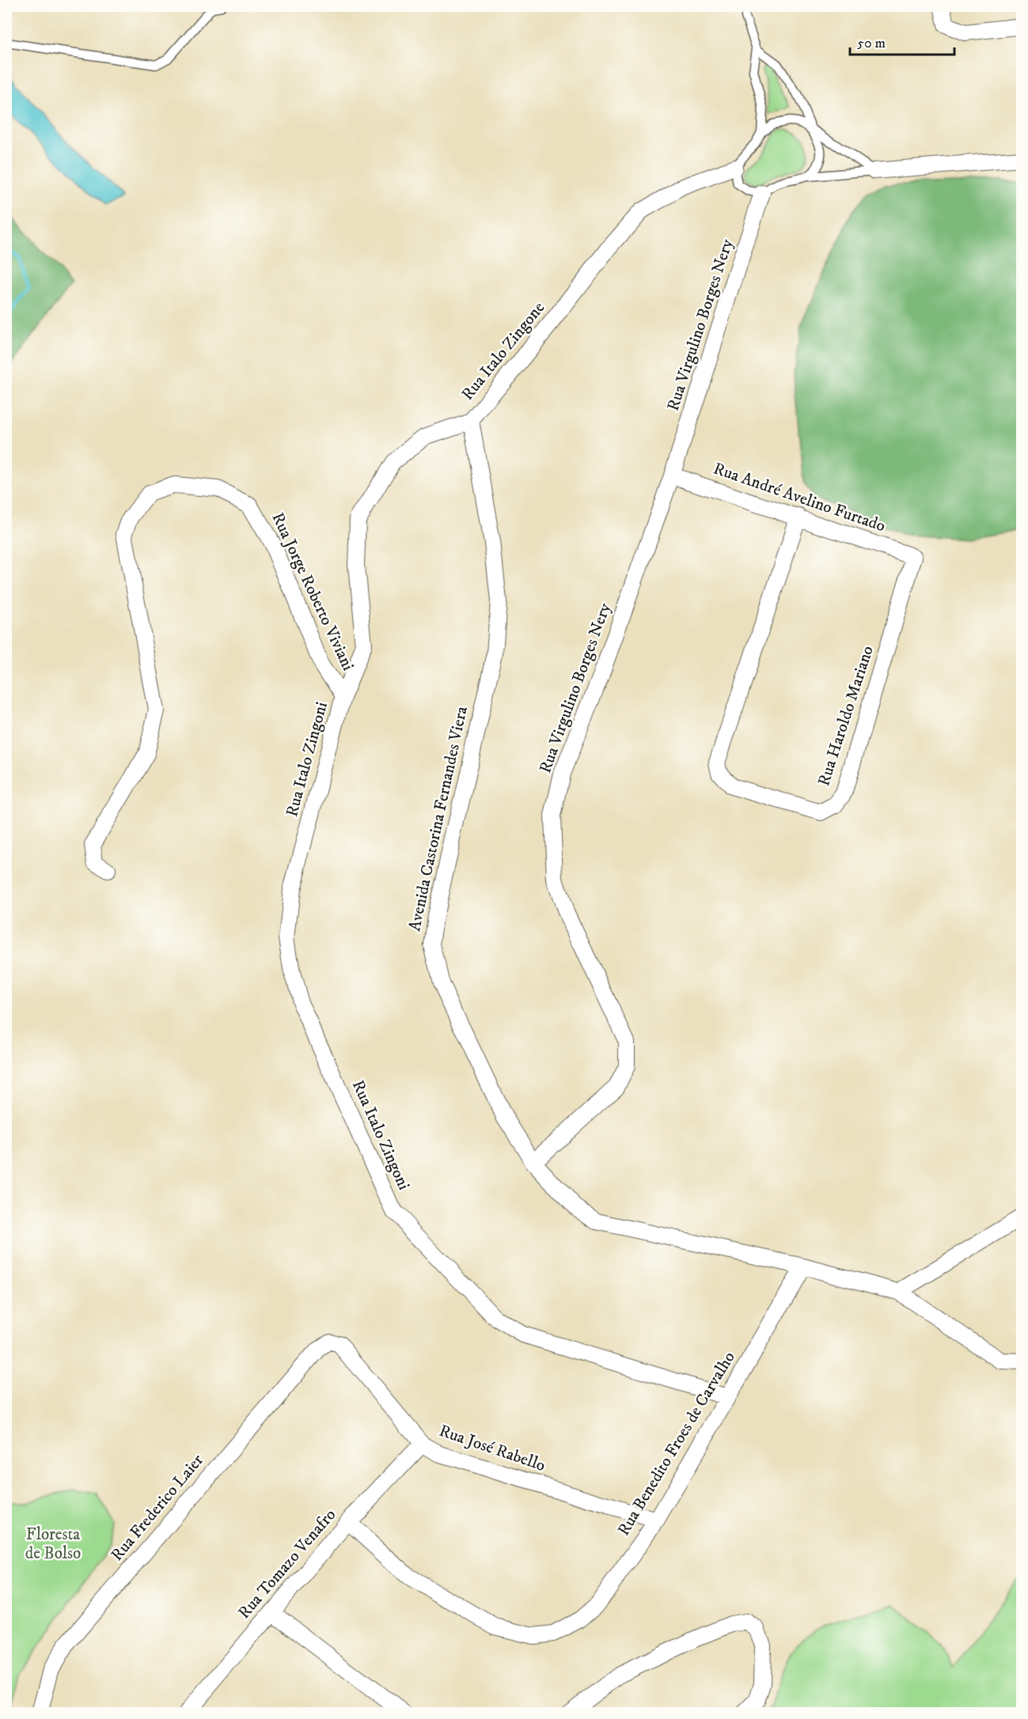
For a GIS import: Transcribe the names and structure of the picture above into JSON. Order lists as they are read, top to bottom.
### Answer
{
  "streets": {
    "street": [
      "Rua Virgulino Borges Nery",
      "Rua Italo Zingone",
      "Rua André Avelino Furtado",
      "Rua Jorge Roberto Viviani",
      "Rua Haroldo Mariano",
      "Rua Italo Zingoni",
      "Avenida Castorina Fernandes Viera",
      "Rua Benedito Froes de Carvalho",
      "Rua José Rabello",
      "Rua Frederico Laier",
      "Rua Tomazo Venafro"
    ]
  },
  "crossings": [
    ["Rua Virgulino Borges Nery", "Rua Italo Zingone"],
    ["Rua Virgulino Borges Nery", "Rua André Avelino Furtado"],
    ["Rua Virgulino Borges Nery", "Avenida Castorina Fernandes Viera"],
    ["Rua Italo Zingone", "Rua Jorge Roberto Viviani"],
    ["Rua Italo Zingone", "Rua Italo Zingoni"],
    ["Rua Italo Zingone", "Avenida Castorina Fernandes Viera"],
    ["Rua André Avelino Furtado", "Rua Haroldo Mariano"],
    ["Rua Jorge Roberto Viviani", "Rua Italo Zingoni"],
    ["Rua Italo Zingoni", "Rua Benedito Froes de Carvalho"],
    ["Avenida Castorina Fernandes Viera", "Rua Benedito Froes de Carvalho"],
    ["Rua Benedito Froes de Carvalho", "Rua José Rabello"],
    ["Rua Benedito Froes de Carvalho", "Rua Tomazo Venafro"],
    ["Rua José Rabello", "Rua Frederico Laier"],
    ["Rua José Rabello", "Rua Tomazo Venafro"]
  ],
  "parks": ["Floresta de Bolso"],
  "scale_bar": "50 m"
}
